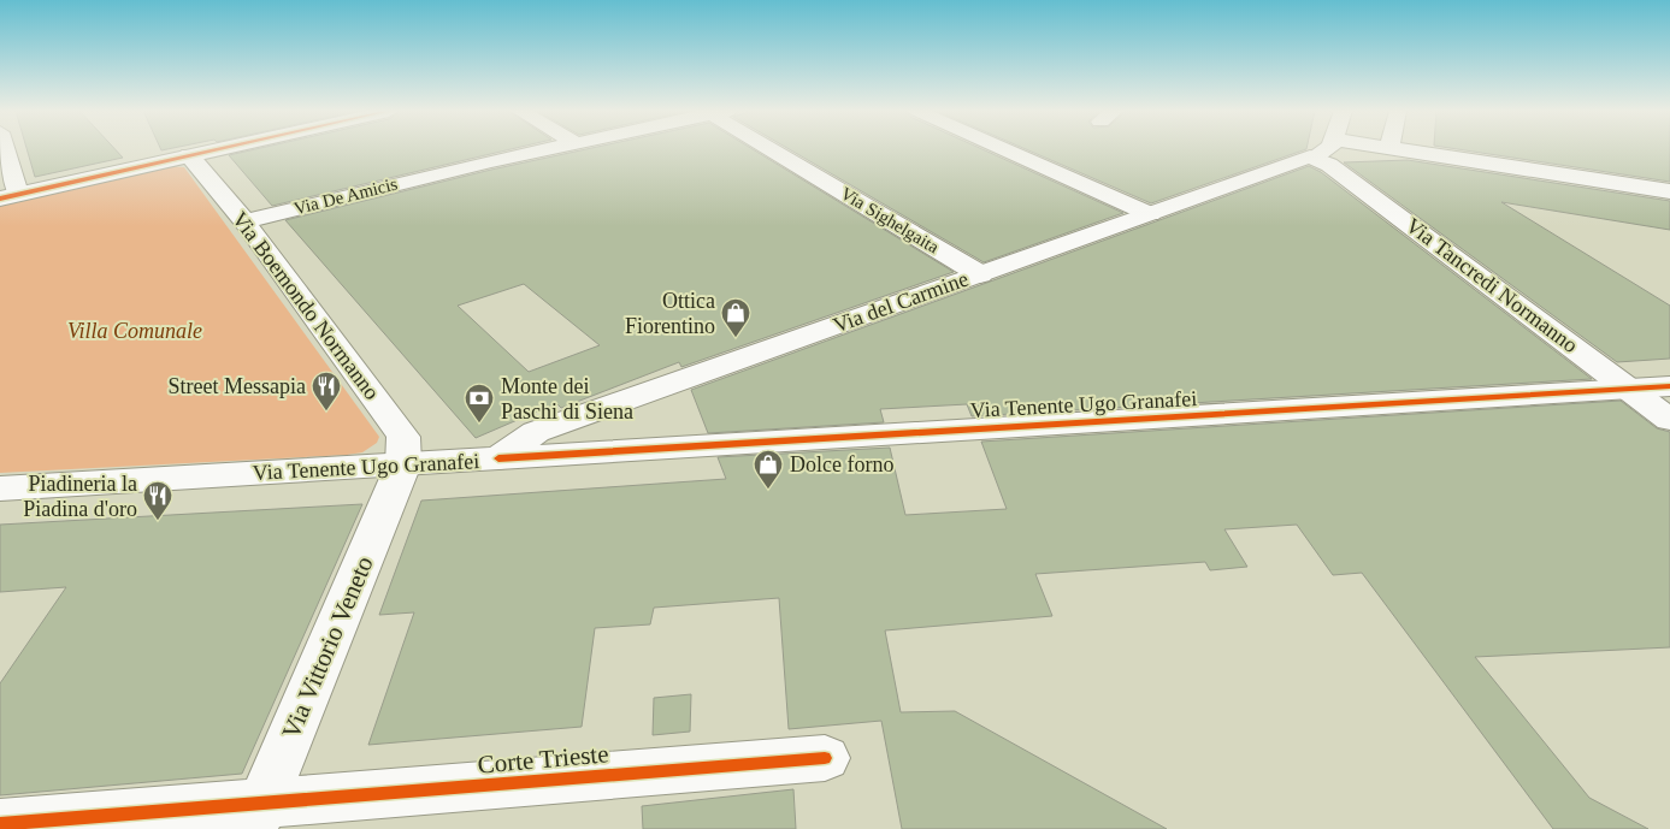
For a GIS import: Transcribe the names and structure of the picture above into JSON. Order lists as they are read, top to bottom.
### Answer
{
  "streets": {
    "street": [
      "Via De Amicis",
      "Via Sighelgaita",
      "Via Tancredi Normanno",
      "Via del Carmine",
      "Via Boemondo Normanno",
      "Via Tenente Ugo Granafei",
      "Via Vittorio Veneto",
      "Corte Trieste"
    ]
  },
  "crossings": [
    ["Via De Amicis", "Via Boemondo Normanno"],
    ["Via Sighelgaita", "Via del Carmine"],
    ["Via Tancredi Normanno", "Via del Carmine"],
    ["Via Tancredi Normanno", "Via Tenente Ugo Granafei"],
    ["Via del Carmine", "Via Tenente Ugo Granafei"],
    ["Via Boemondo Normanno", "Via Tenente Ugo Granafei"],
    ["Via Boemondo Normanno", "Via Vittorio Veneto"],
    ["Via Tenente Ugo Granafei", "Via Vittorio Veneto"],
    ["Via Vittorio Veneto", "Corte Trieste"]
  ],
  "parks": ["Villa Comunale"],
  "places": {
    "shop": ["Ottica Fiorentino", "Dolce forno"],
    "restaurant": ["Street Messapia", "Piadineria la Piadina d'oro"],
    "bank": ["Monte dei Paschi di Siena"]
  }
}
